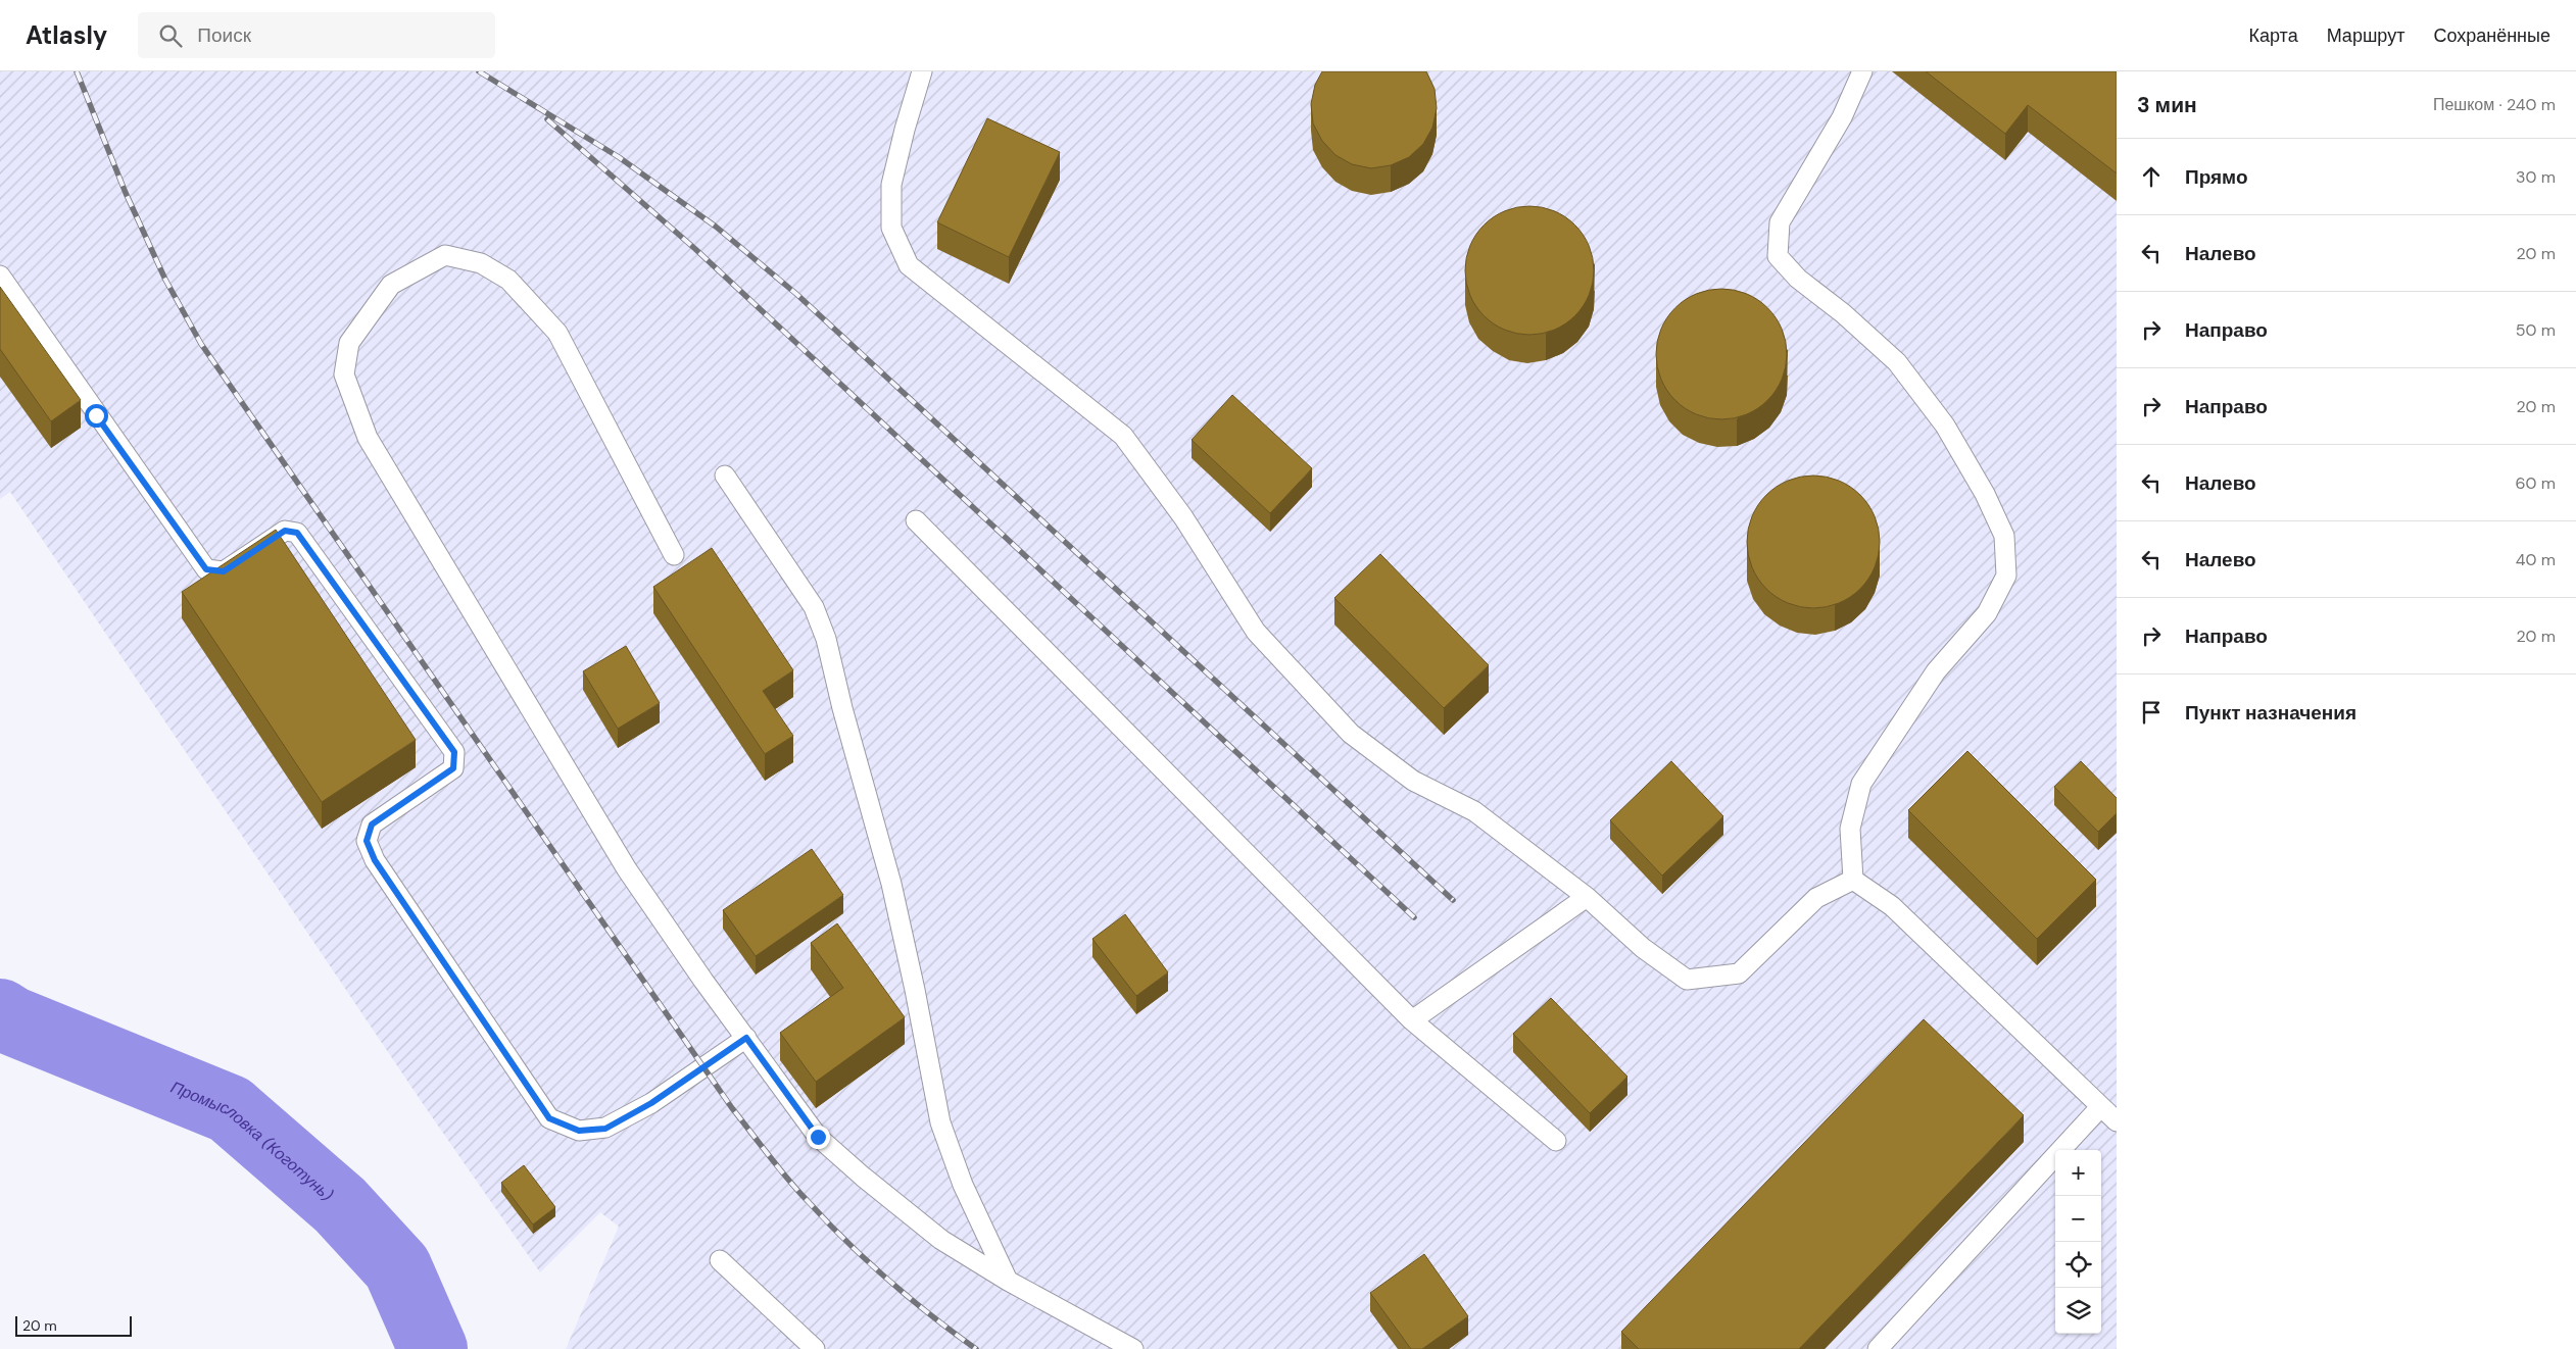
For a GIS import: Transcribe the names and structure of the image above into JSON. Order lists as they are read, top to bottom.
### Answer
{
  "water": ["Промысловка (Коготунь)"],
  "scale_bar": "20 m",
  "page": {
    "header": "Atlasly",
    "search": "Поиск",
    "nav": ["Карта", "Маршрут", "Сохранённые"],
    "heading": ["3 мин", "Пешком · 240 m"],
    "list": [
      ["Прямо", "30 m"],
      ["Налево", "20 m"],
      ["Направо", "50 m"],
      ["Направо", "20 m"],
      ["Налево", "60 m"],
      ["Налево", "40 m"],
      ["Направо", "20 m"],
      "Пункт назначения"
    ],
    "map_buttons": ["+", "−"],
    "scale": "20 m"
  }
}
